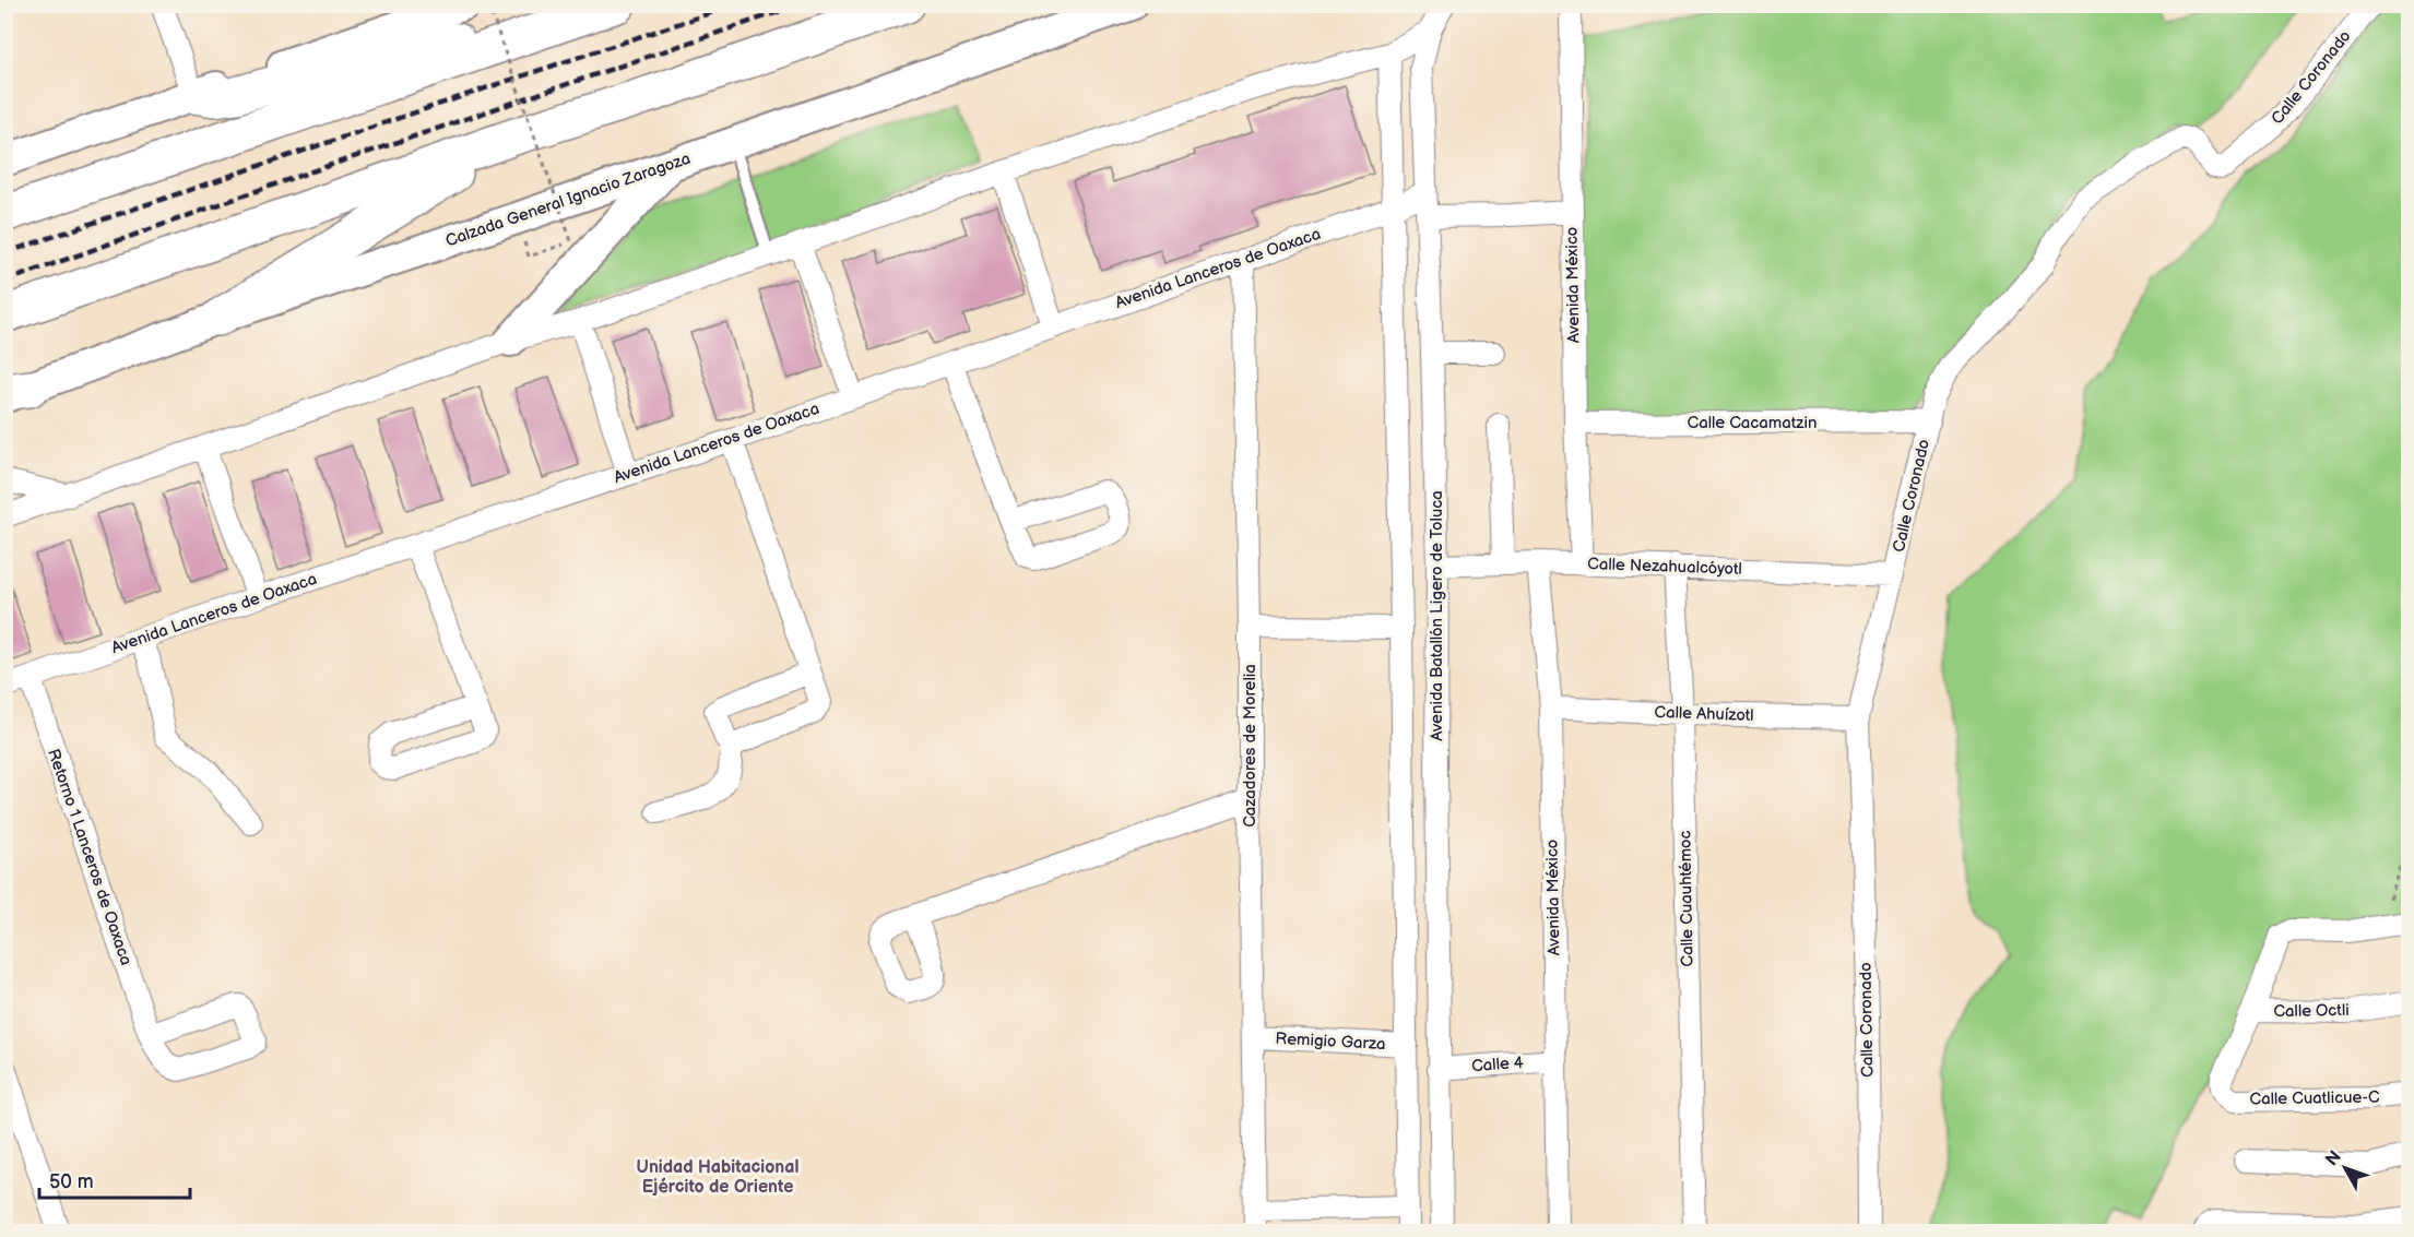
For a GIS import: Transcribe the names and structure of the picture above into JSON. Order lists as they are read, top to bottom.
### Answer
{
  "streets": {
    "main road": ["Calzada General Ignacio Zaragoza"],
    "street": [
      "Calle Coronado",
      "Avenida Lanceros de Oaxaca",
      "Avenida México",
      "Calle Cacamatzin",
      "Calle Nezahualcóyotl",
      "Avenida Batallón Ligero de Toluca",
      "Calle Ahuízotl",
      "Cazadores de Morelia",
      "Retorno 1 Lanceros de Oaxaca",
      "Calle Cuauhtémoc",
      "Calle Octli",
      "Remigio Garza",
      "Calle 4",
      "Calle Cuatlicue-C"
    ]
  },
  "crossings": [
    ["Calle Coronado", "Calle Cacamatzin"],
    ["Calle Coronado", "Calle Nezahualcóyotl"],
    ["Calle Coronado", "Calle Ahuízotl"],
    ["Avenida Lanceros de Oaxaca", "Avenida Batallón Ligero de Toluca"],
    ["Avenida Lanceros de Oaxaca", "Cazadores de Morelia"],
    ["Avenida Lanceros de Oaxaca", "Retorno 1 Lanceros de Oaxaca"],
    ["Avenida México", "Calle Cacamatzin"],
    ["Avenida México", "Calle Nezahualcóyotl"],
    ["Avenida México", "Calle Ahuízotl"],
    ["Avenida México", "Calle 4"],
    ["Calle Nezahualcóyotl", "Avenida Batallón Ligero de Toluca"],
    ["Calle Nezahualcóyotl", "Calle Cuauhtémoc"],
    ["Avenida Batallón Ligero de Toluca", "Remigio Garza"],
    ["Avenida Batallón Ligero de Toluca", "Calle 4"],
    ["Calle Ahuízotl", "Calle Cuauhtémoc"],
    ["Cazadores de Morelia", "Remigio Garza"],
    ["Calle Octli", "Calle Cuatlicue-C"]
  ],
  "districts": ["Unidad Habitacional Ejército de Oriente"],
  "scale_bar": "50 m",
  "north": "top left"
}
